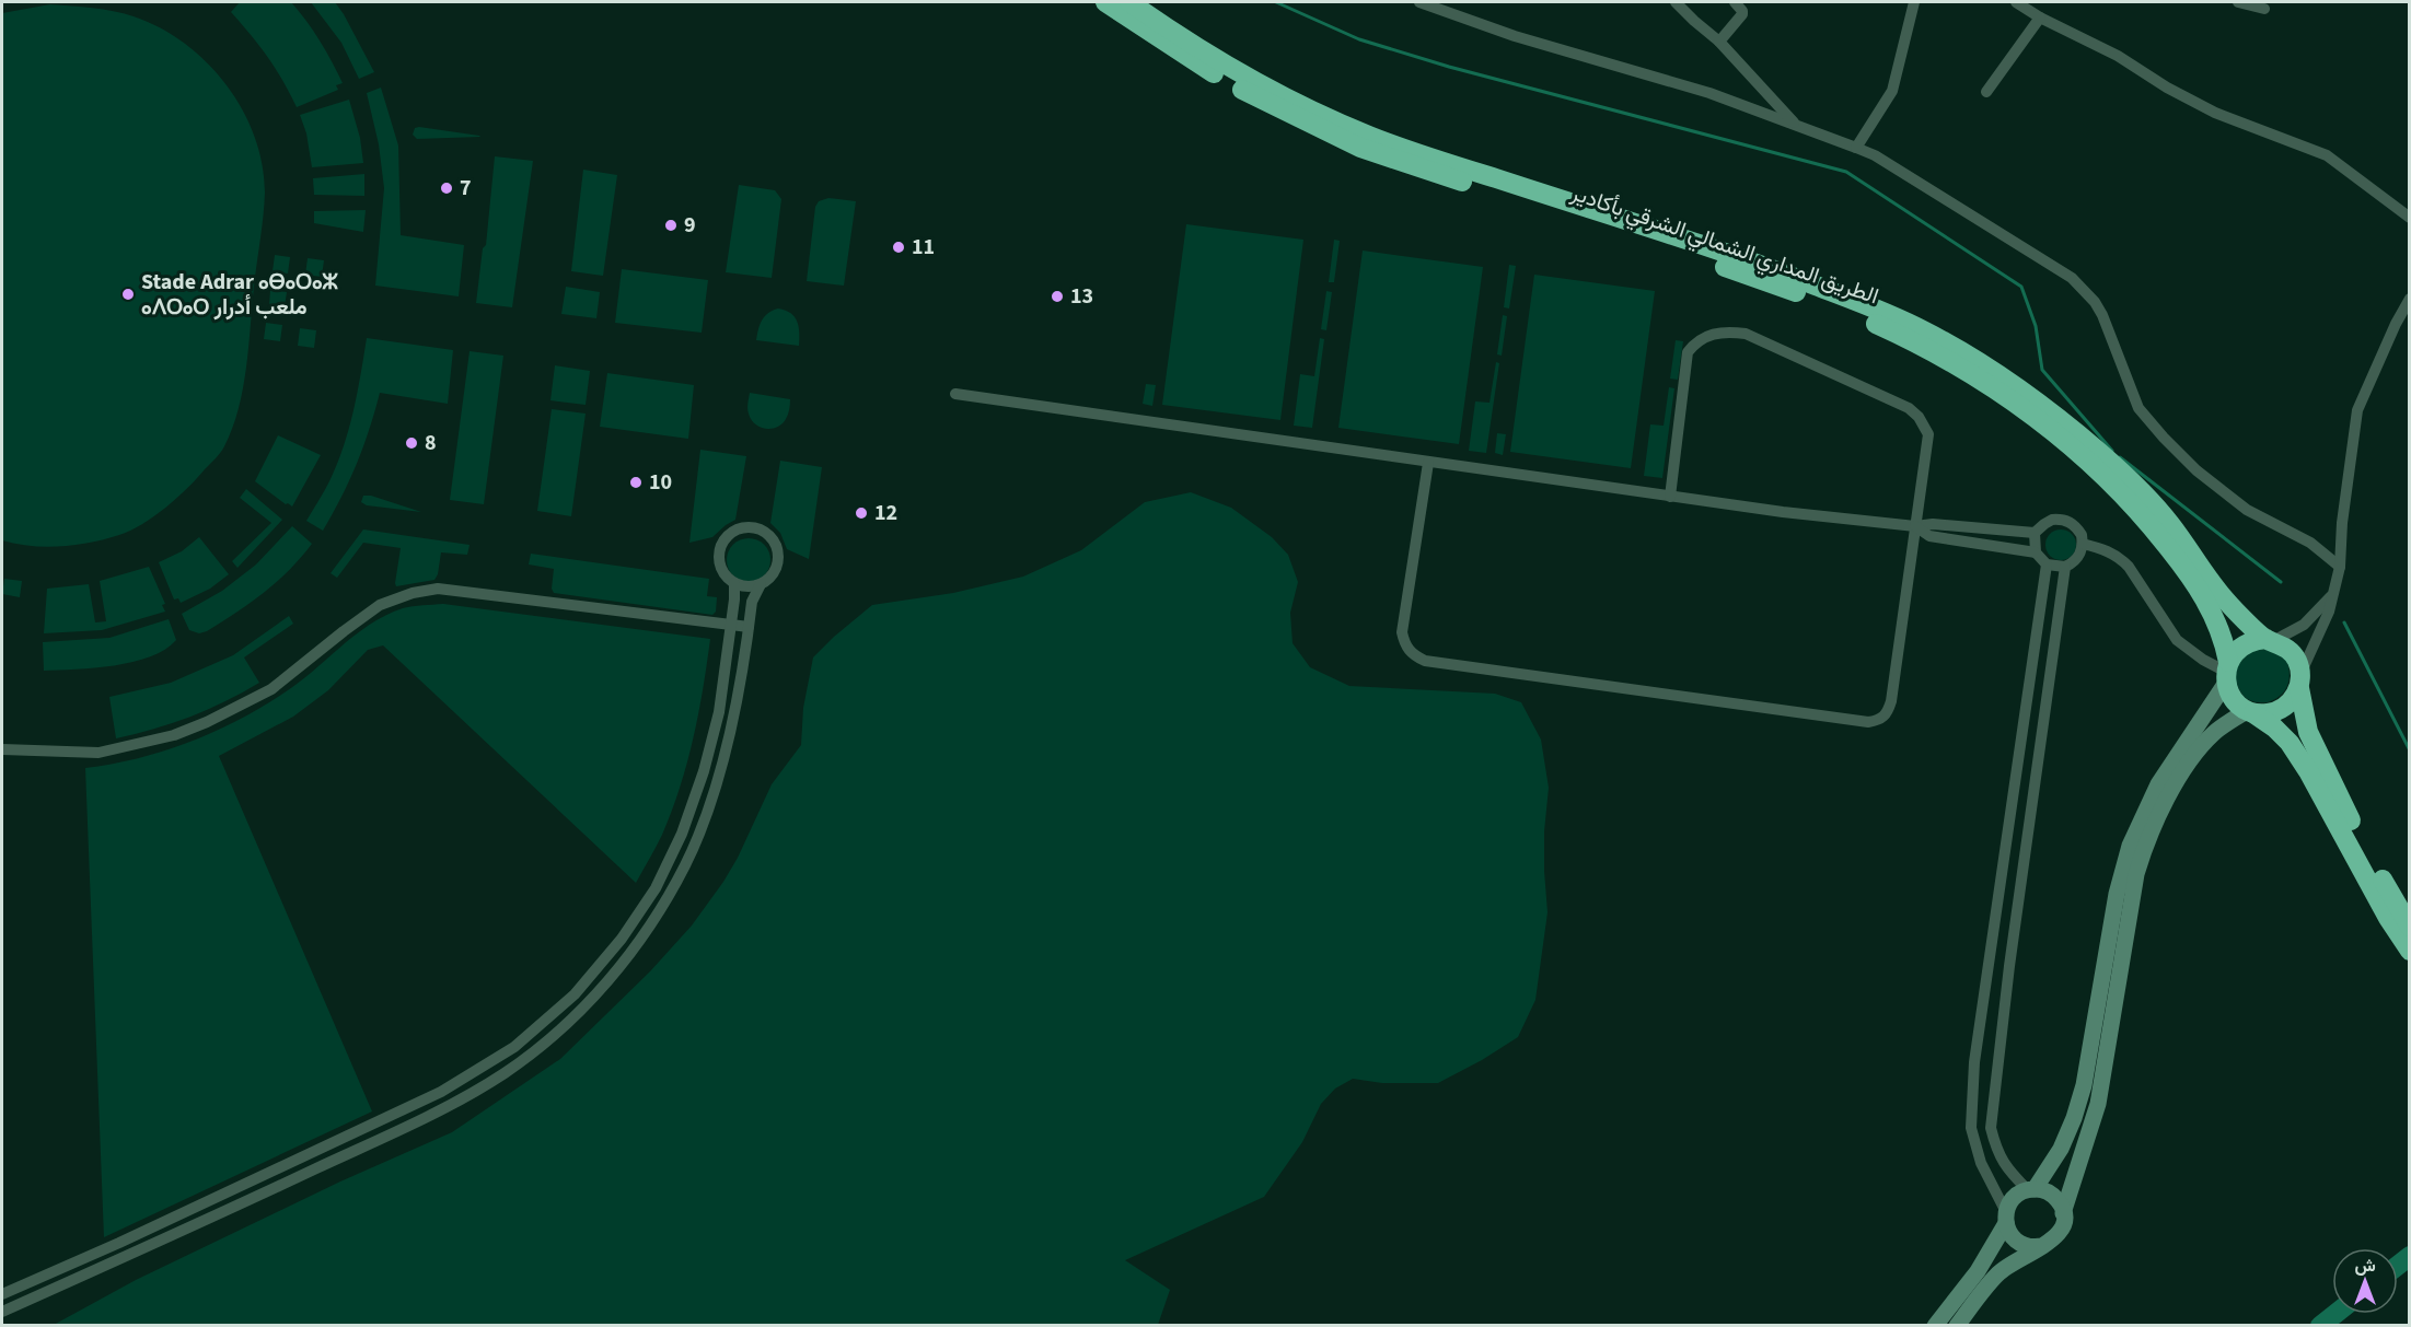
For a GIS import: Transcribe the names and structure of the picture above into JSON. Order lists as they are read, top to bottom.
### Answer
{
  "streets": {
    "highway": ["الطريق المداري الشمالي الشرقي بأكادير"]
  },
  "places": [
    "7",
    "9",
    "11",
    "Stade Adrar ⴰⴱⴰⵔⴰⵣ ⴰⴷⵔⴰⵔ ملعب أدرار",
    "13",
    "8",
    "10",
    "12"
  ],
  "north": "top"
}
